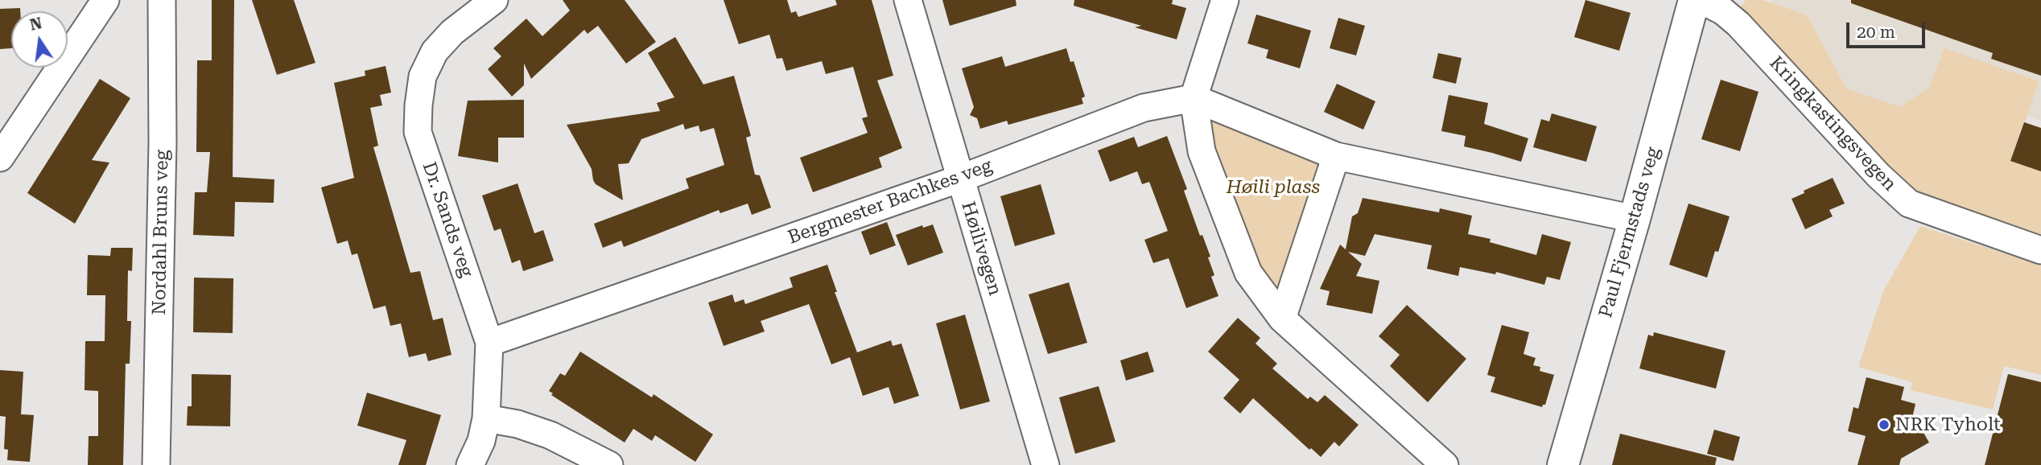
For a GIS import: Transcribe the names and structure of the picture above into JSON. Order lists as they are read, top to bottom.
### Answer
{
  "streets": {
    "street": [
      "Kringkastingsvegen",
      "Bergmester Bachkes veg",
      "Dr. Sands veg",
      "Nordahl Bruns veg",
      "Paul Fjermstads veg",
      "Høilivegen"
    ]
  },
  "crossings": [
    ["Bergmester Bachkes veg", "Dr. Sands veg"],
    ["Bergmester Bachkes veg", "Høilivegen"]
  ],
  "parks": ["Høili plass"],
  "places": ["NRK Tyholt"],
  "scale_bar": "20 m",
  "north": "top"
}
